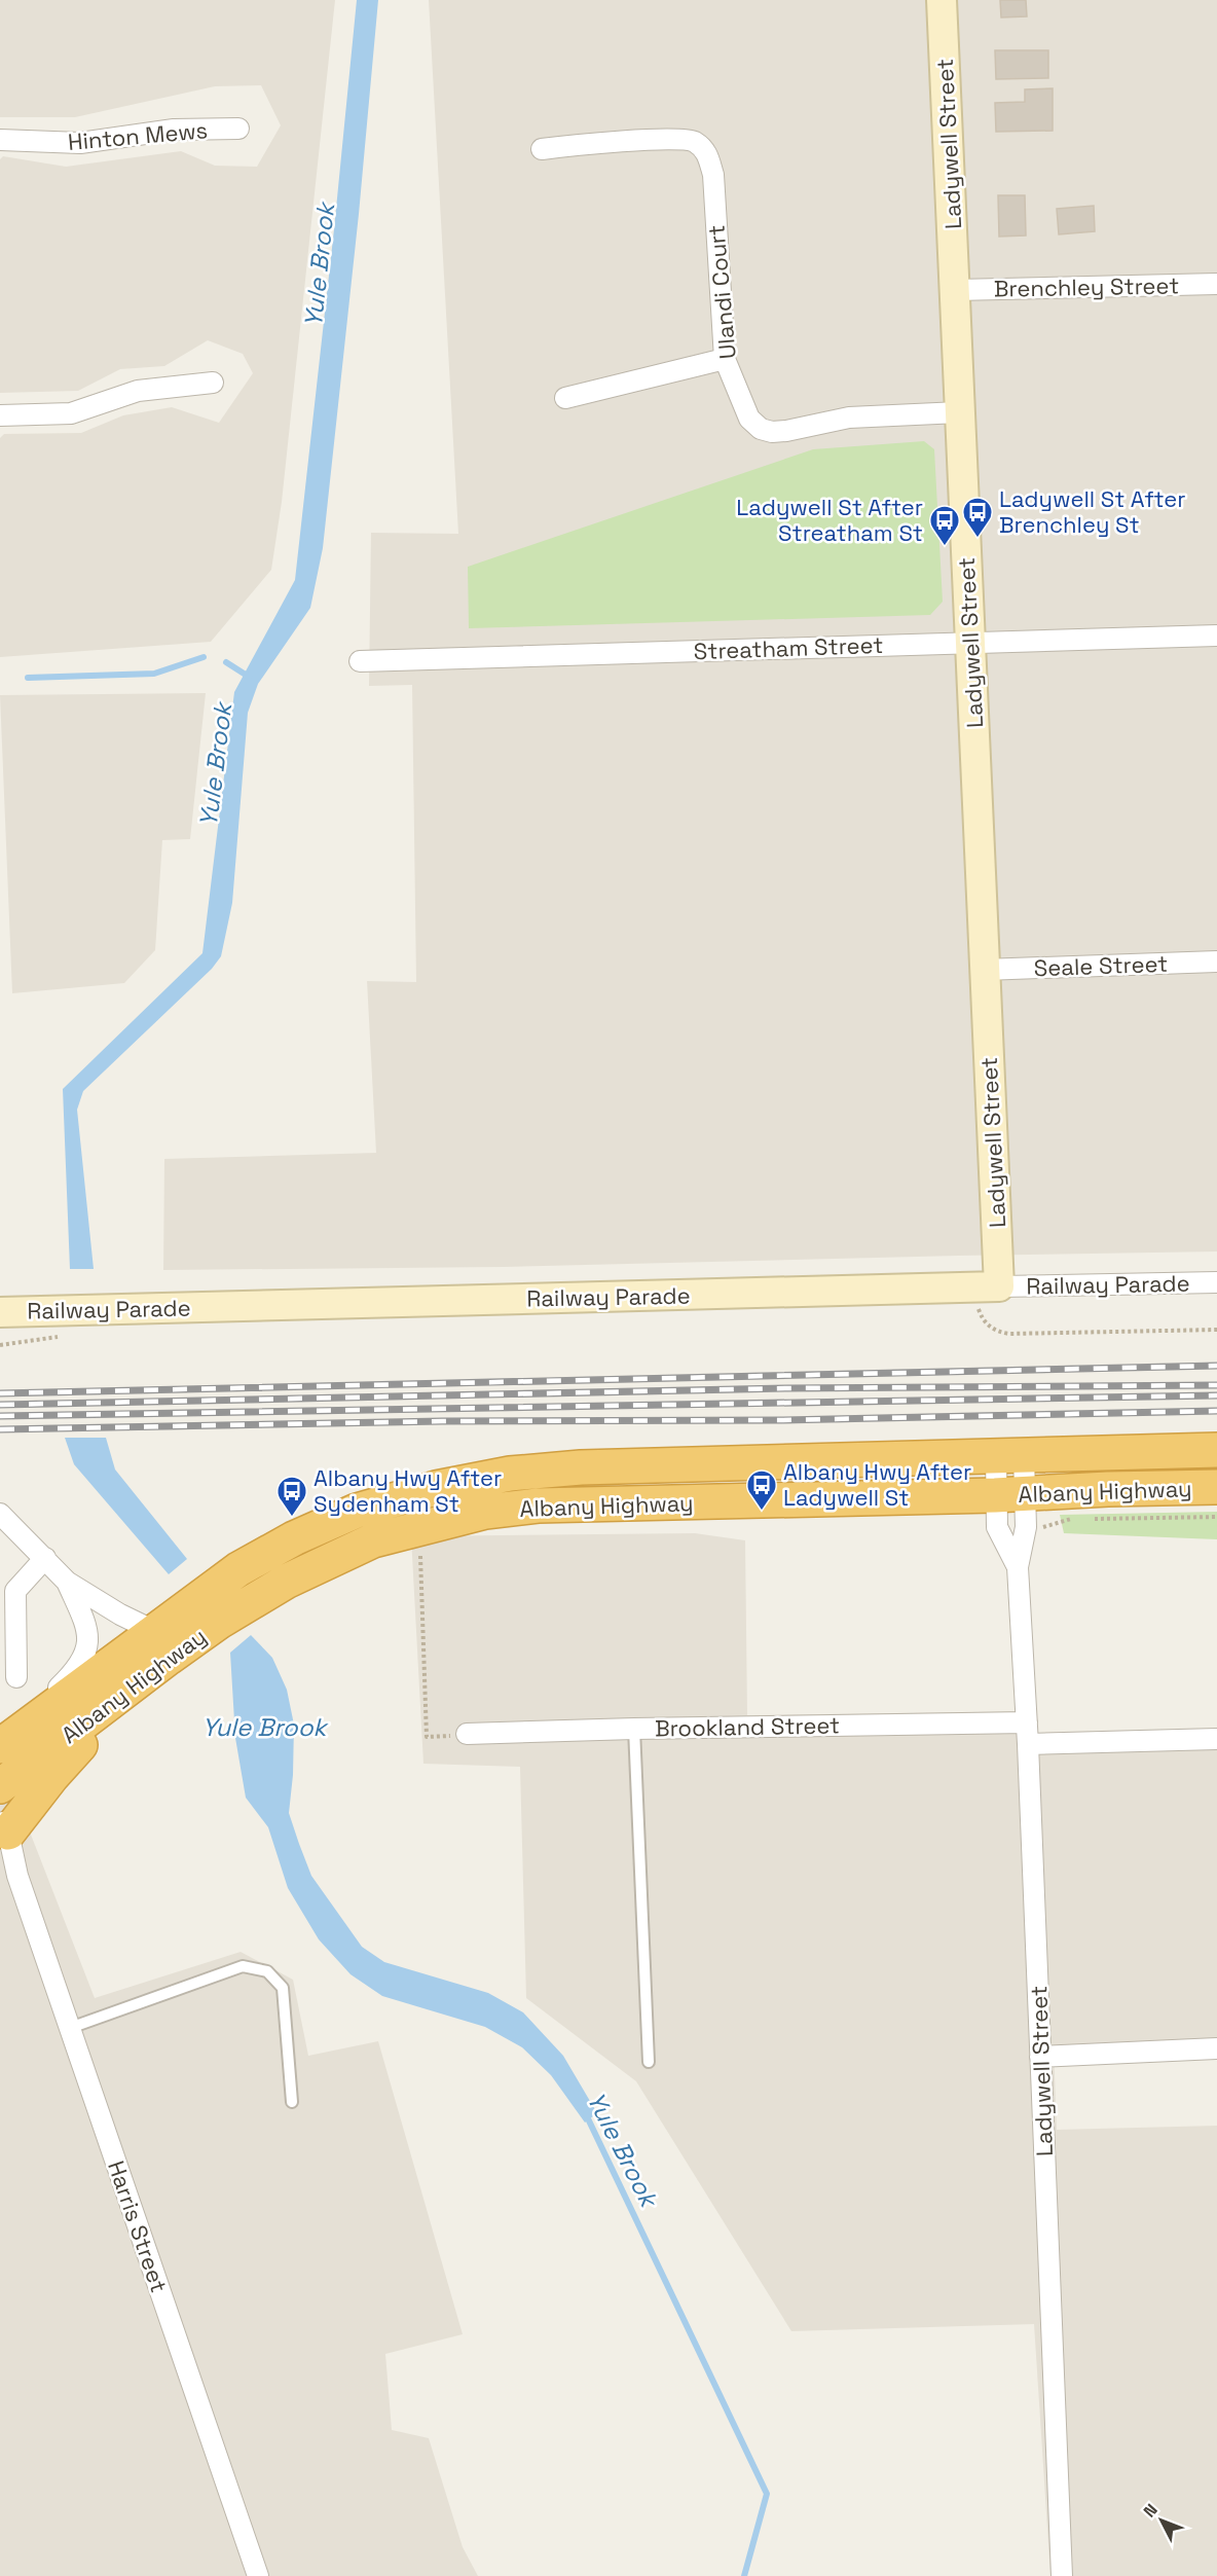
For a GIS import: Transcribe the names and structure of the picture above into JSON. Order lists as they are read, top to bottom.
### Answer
{
  "streets": {
    "highway": ["Albany Highway"],
    "street": [
      "Hinton Mews",
      "Ladywell Street",
      "Brenchley Street",
      "Ulandi Court",
      "Streatham Street",
      "Seale Street",
      "Railway Parade",
      "Brookland Street",
      "Harris Street"
    ]
  },
  "crossings": [
    ["Ladywell Street", "Brenchley Street"],
    ["Ladywell Street", "Ulandi Court"],
    ["Ladywell Street", "Streatham Street"],
    ["Ladywell Street", "Seale Street"],
    ["Ladywell Street", "Railway Parade"],
    ["Ladywell Street", "Albany Highway"],
    ["Ladywell Street", "Brookland Street"]
  ],
  "water": ["Yule Brook"],
  "places": {
    "bus stop": [
      "Ladywell St After Brenchley St",
      "Ladywell St After Streatham St",
      "Albany Hwy After Ladywell St",
      "Albany Hwy After Sydenham St"
    ]
  },
  "north": "top left"
}
